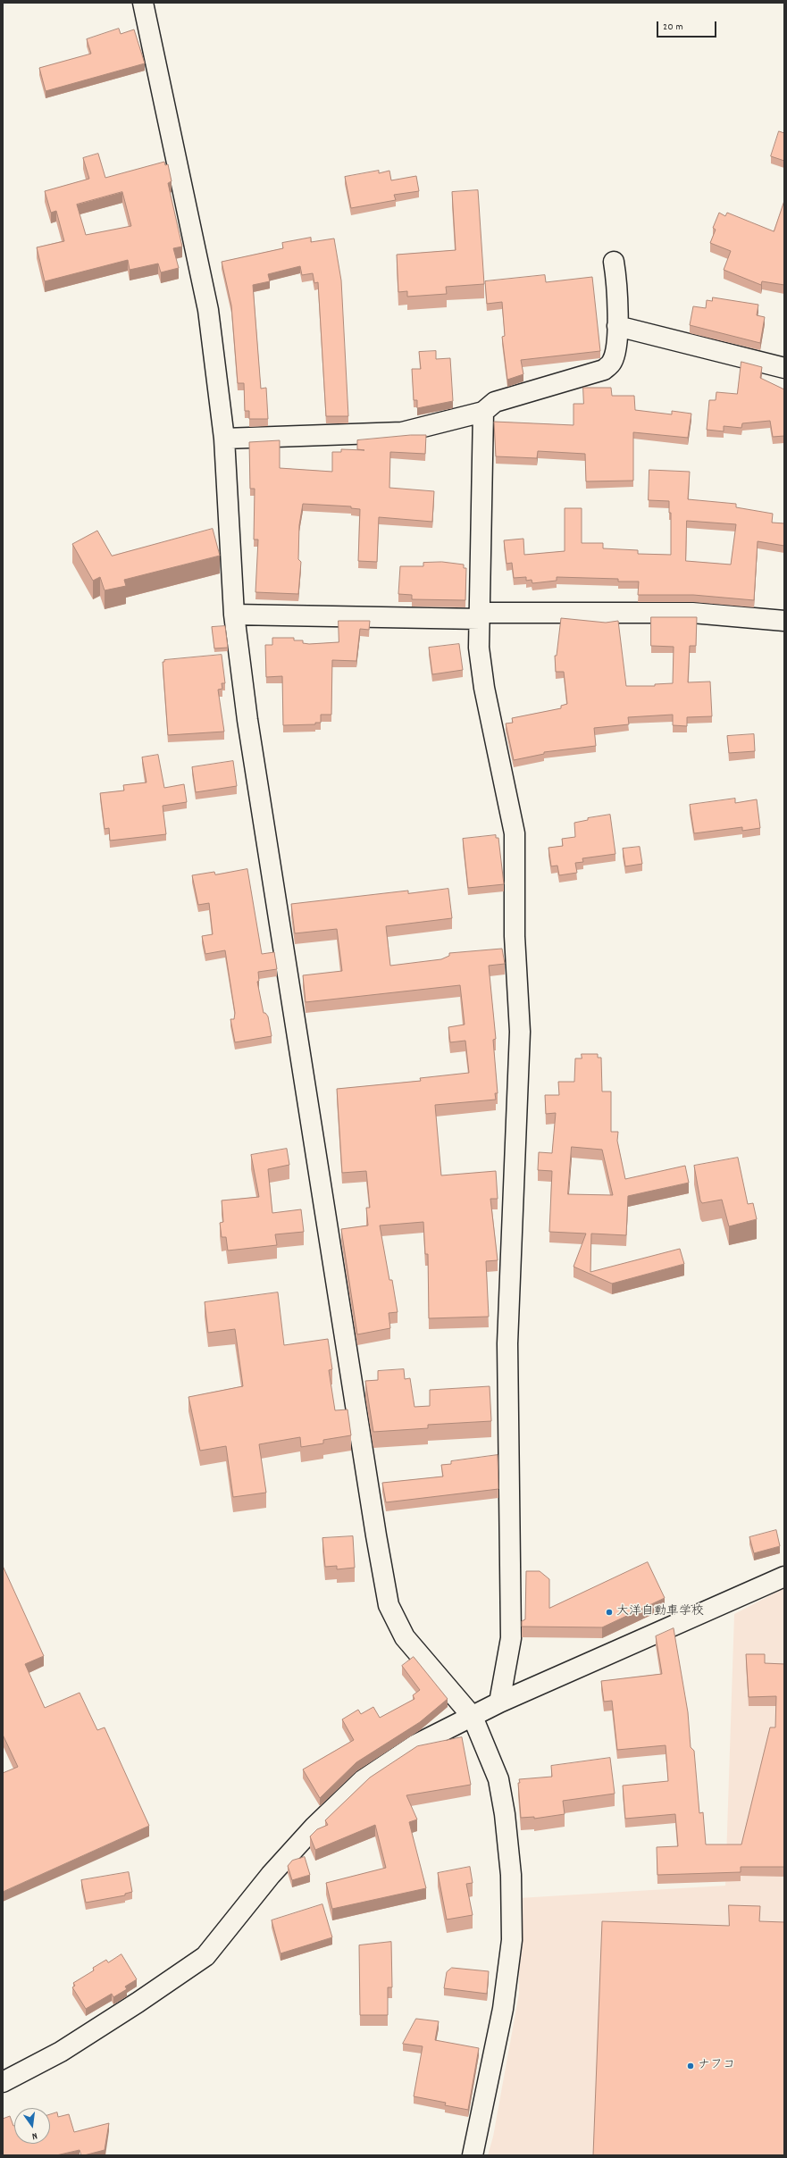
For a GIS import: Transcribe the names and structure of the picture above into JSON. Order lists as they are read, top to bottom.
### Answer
{
  "places": ["大洋自動車学校", "ナフコ"],
  "scale_bar": "20 m",
  "north": "bottom"
}
